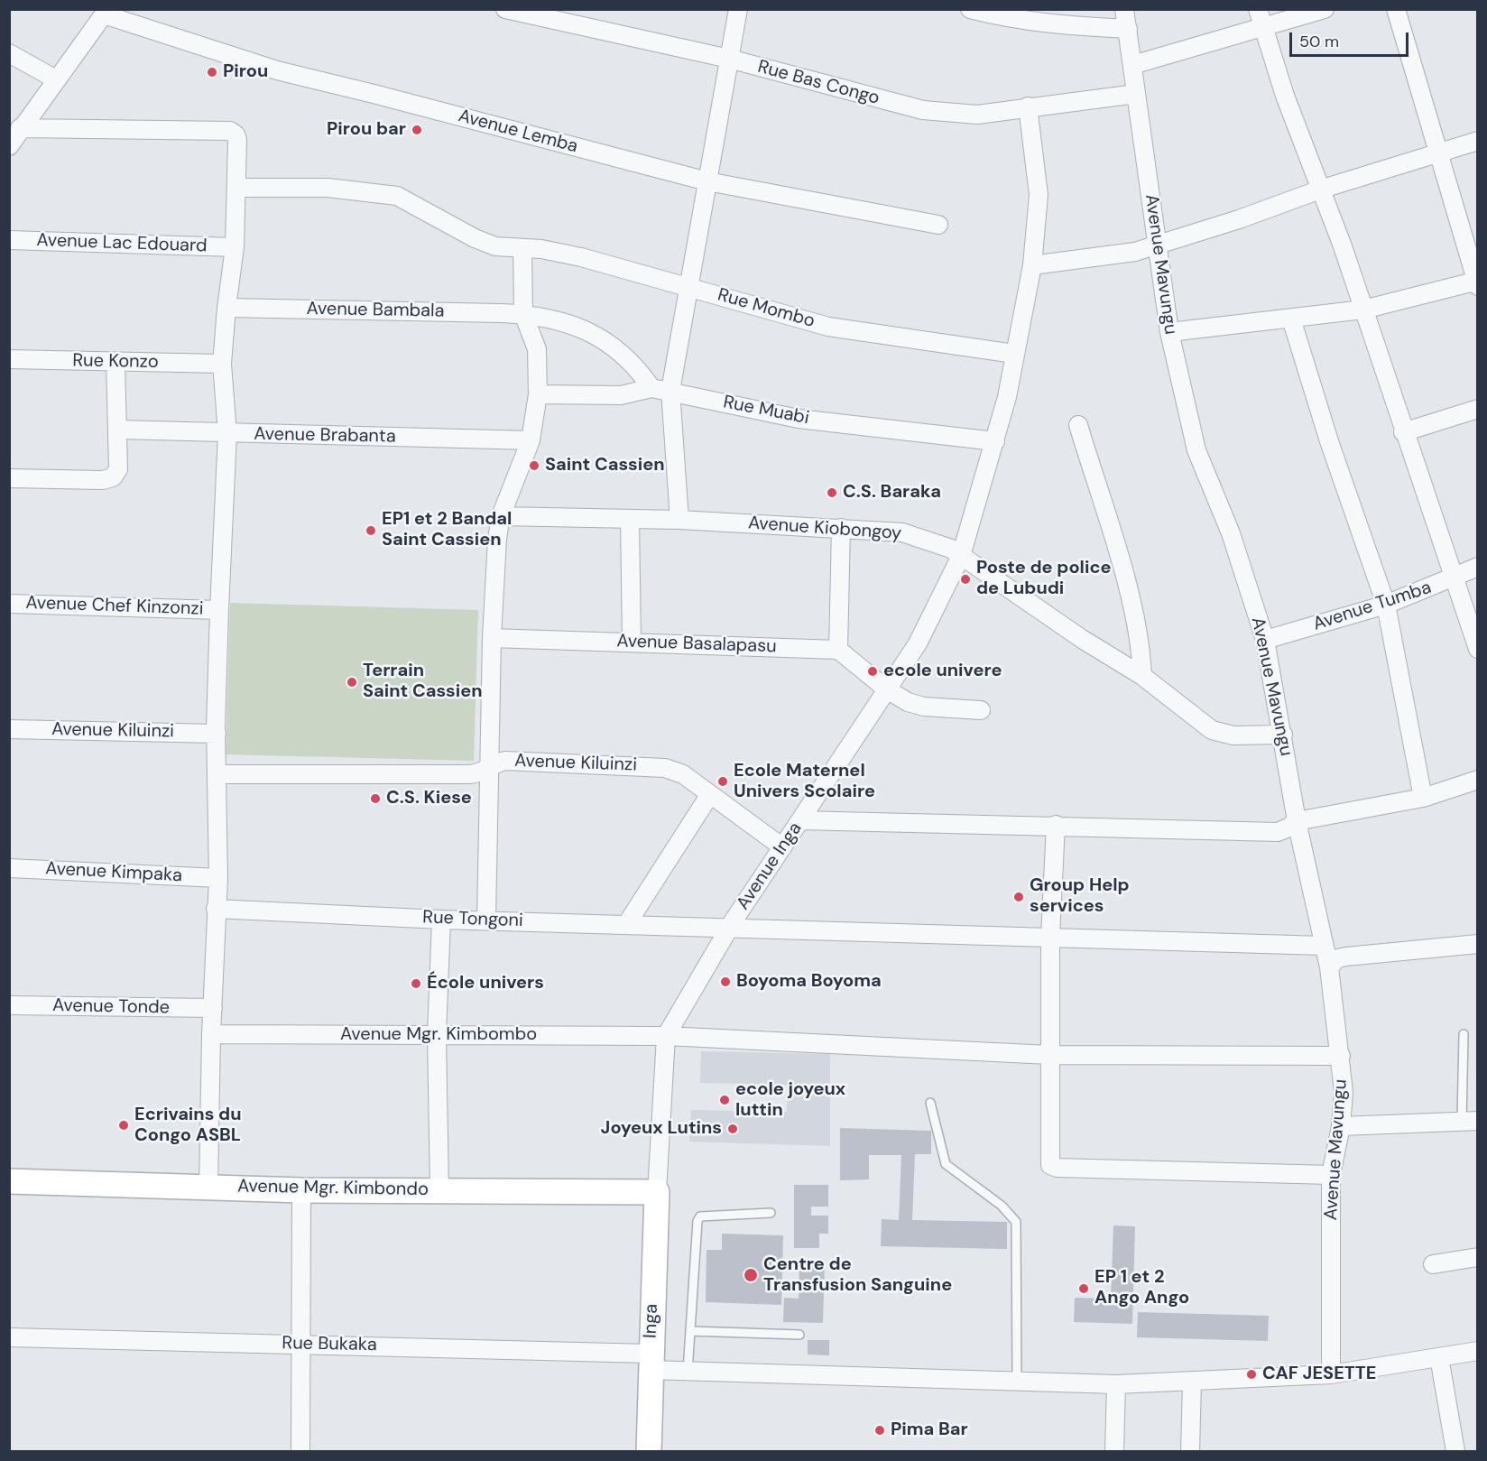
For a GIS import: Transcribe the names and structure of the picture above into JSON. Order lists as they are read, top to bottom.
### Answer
{
  "streets": {
    "street": [
      "Rue Bas Congo",
      "Avenue Lemba",
      "Avenue Lac Edouard",
      "Avenue Mavungu",
      "Rue Mombo",
      "Avenue Bambala",
      "Rue Konzo",
      "Rue Muabi",
      "Avenue Brabanta",
      "Avenue Kiobongoy",
      "Avenue Chef Kinzonzi",
      "Avenue Tumba",
      "Avenue Basalapasu",
      "Avenue Kiluinzi",
      "Avenue Inga",
      "Avenue Kimpaka",
      "Rue Tongoni",
      "Avenue Tonde",
      "Avenue Mgr. Kimbombo",
      "Avenue Mgr. Kimbondo",
      "Inga",
      "Rue Bukaka"
    ]
  },
  "crossings": [
    ["Rue Bas Congo", "Avenue Mavungu"],
    ["Rue Bas Congo", "Avenue Inga"],
    ["Avenue Mavungu", "Avenue Kiobongoy"],
    ["Avenue Mavungu", "Avenue Tumba"],
    ["Avenue Mavungu", "Rue Tongoni"],
    ["Avenue Mavungu", "Avenue Mgr. Kimbombo"],
    ["Avenue Mavungu", "Rue Bukaka"],
    ["Rue Mombo", "Avenue Inga"],
    ["Avenue Bambala", "Rue Muabi"],
    ["Rue Muabi", "Avenue Inga"],
    ["Avenue Kiobongoy", "Avenue Inga"],
    ["Avenue Kiluinzi", "Avenue Inga"],
    ["Avenue Inga", "Rue Tongoni"],
    ["Avenue Inga", "Avenue Mgr. Kimbombo"],
    ["Avenue Inga", "Avenue Mgr. Kimbondo"],
    ["Avenue Inga", "Inga"],
    ["Avenue Mgr. Kimbondo", "Inga"],
    ["Inga", "Rue Bukaka"]
  ],
  "places": [
    "Pirou",
    "Pirou bar",
    "Saint Cassien",
    "C.S. Baraka",
    "EP1 et 2 Bandal Saint Cassien",
    "Poste de police de Lubudi",
    "ecole univere",
    "Terrain Saint Cassien",
    "Ecole Maternel Univers Scolaire",
    "C.S. Kiese",
    "Group Help services",
    "Boyoma Boyoma",
    "École univers",
    "ecole joyeux luttin",
    "Ecrivains du Congo ASBL",
    "Joyeux Lutins",
    "Centre de Transfusion Sanguine",
    "EP 1 et 2 Ango Ango",
    "CAF JESETTE",
    "Pima Bar"
  ],
  "scale_bar": "50 m"
}
